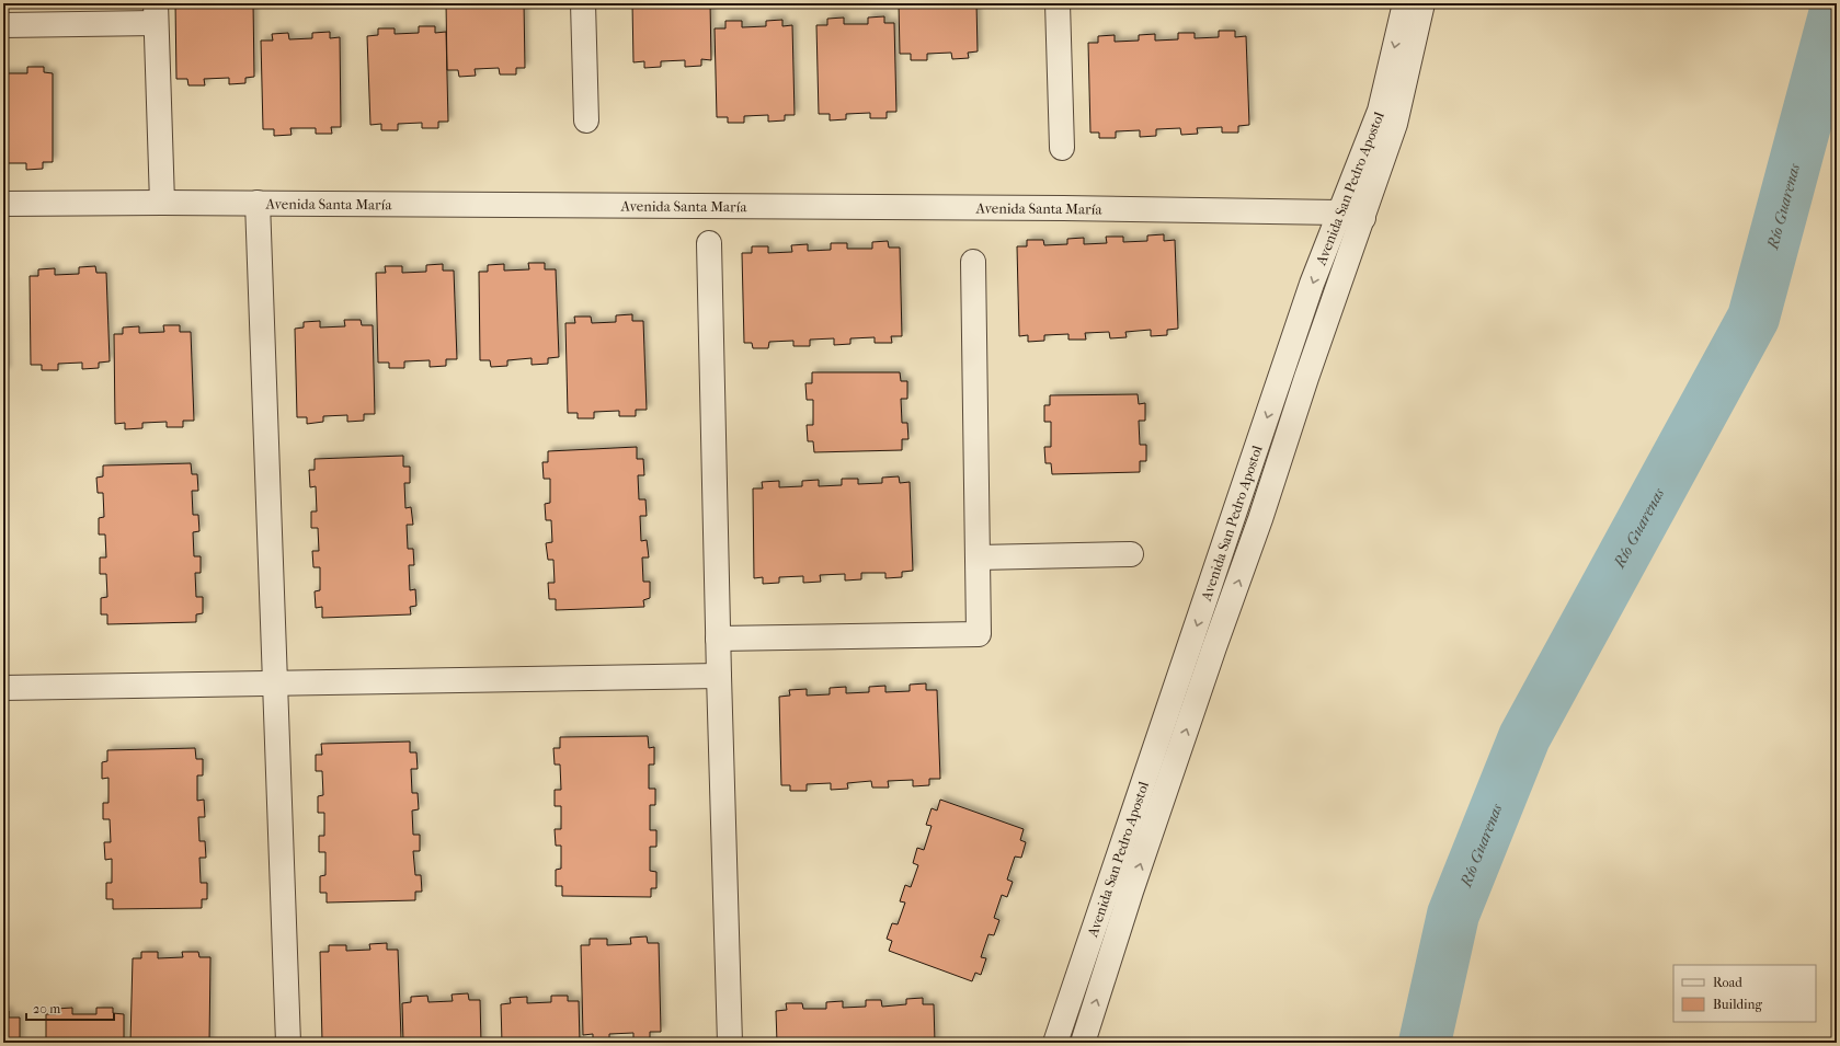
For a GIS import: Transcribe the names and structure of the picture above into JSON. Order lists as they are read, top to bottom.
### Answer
{
  "streets": {
    "street": ["Avenida San Pedro Apostol", "Avenida Santa María"]
  },
  "crossings": [
    ["Avenida San Pedro Apostol", "Avenida Santa María"]
  ],
  "water": ["Río Guarenas"],
  "legend": ["Road", "Building"],
  "scale_bar": "20 m"
}
